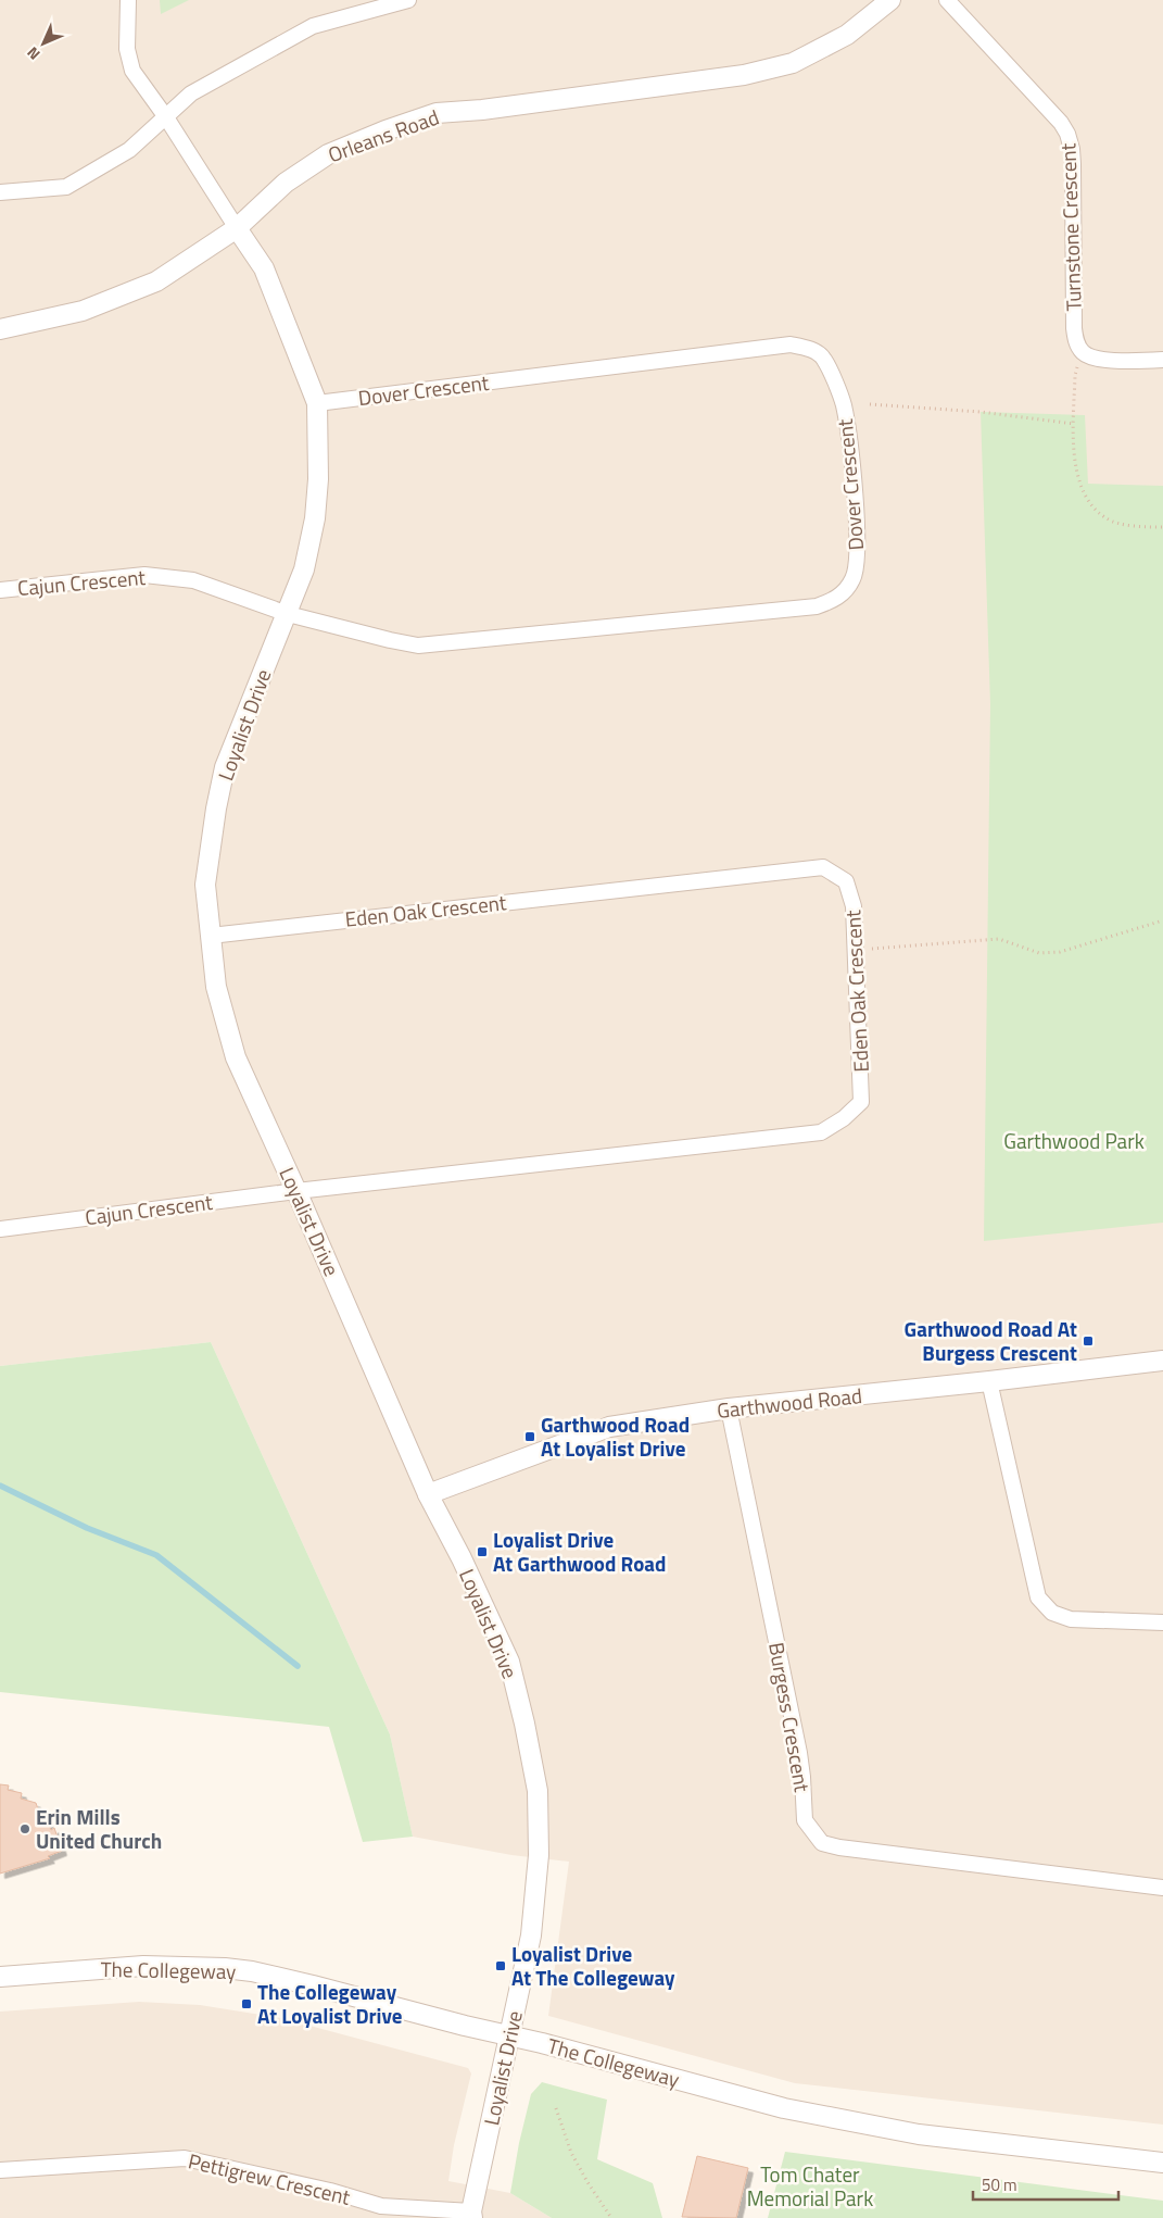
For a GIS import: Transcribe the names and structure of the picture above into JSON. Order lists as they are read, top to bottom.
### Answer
{
  "streets": {
    "street": [
      "Orleans Road",
      "Turnstone Crescent",
      "Dover Crescent",
      "Cajun Crescent",
      "Loyalist Drive",
      "Eden Oak Crescent",
      "Garthwood Road",
      "Burgess Crescent",
      "The Collegeway",
      "Pettigrew Crescent"
    ]
  },
  "crossings": [
    ["Orleans Road", "Loyalist Drive"],
    ["Dover Crescent", "Cajun Crescent"],
    ["Dover Crescent", "Loyalist Drive"],
    ["Cajun Crescent", "Loyalist Drive"],
    ["Cajun Crescent", "Eden Oak Crescent"],
    ["Loyalist Drive", "Eden Oak Crescent"],
    ["Loyalist Drive", "Garthwood Road"],
    ["Loyalist Drive", "The Collegeway"],
    ["Loyalist Drive", "Pettigrew Crescent"],
    ["Garthwood Road", "Burgess Crescent"]
  ],
  "parks": ["Garthwood Park", "Tom Chater Memorial Park"],
  "places": {
    "transit": [
      "Garthwood Road At Burgess Crescent",
      "Garthwood Road At Loyalist Drive",
      "Loyalist Drive At Garthwood Road",
      "Loyalist Drive At The Collegeway",
      "The Collegeway At Loyalist Drive"
    ],
    "other": ["Erin Mills United Church"]
  },
  "scale_bar": "50 m",
  "north": "bottom left"
}
